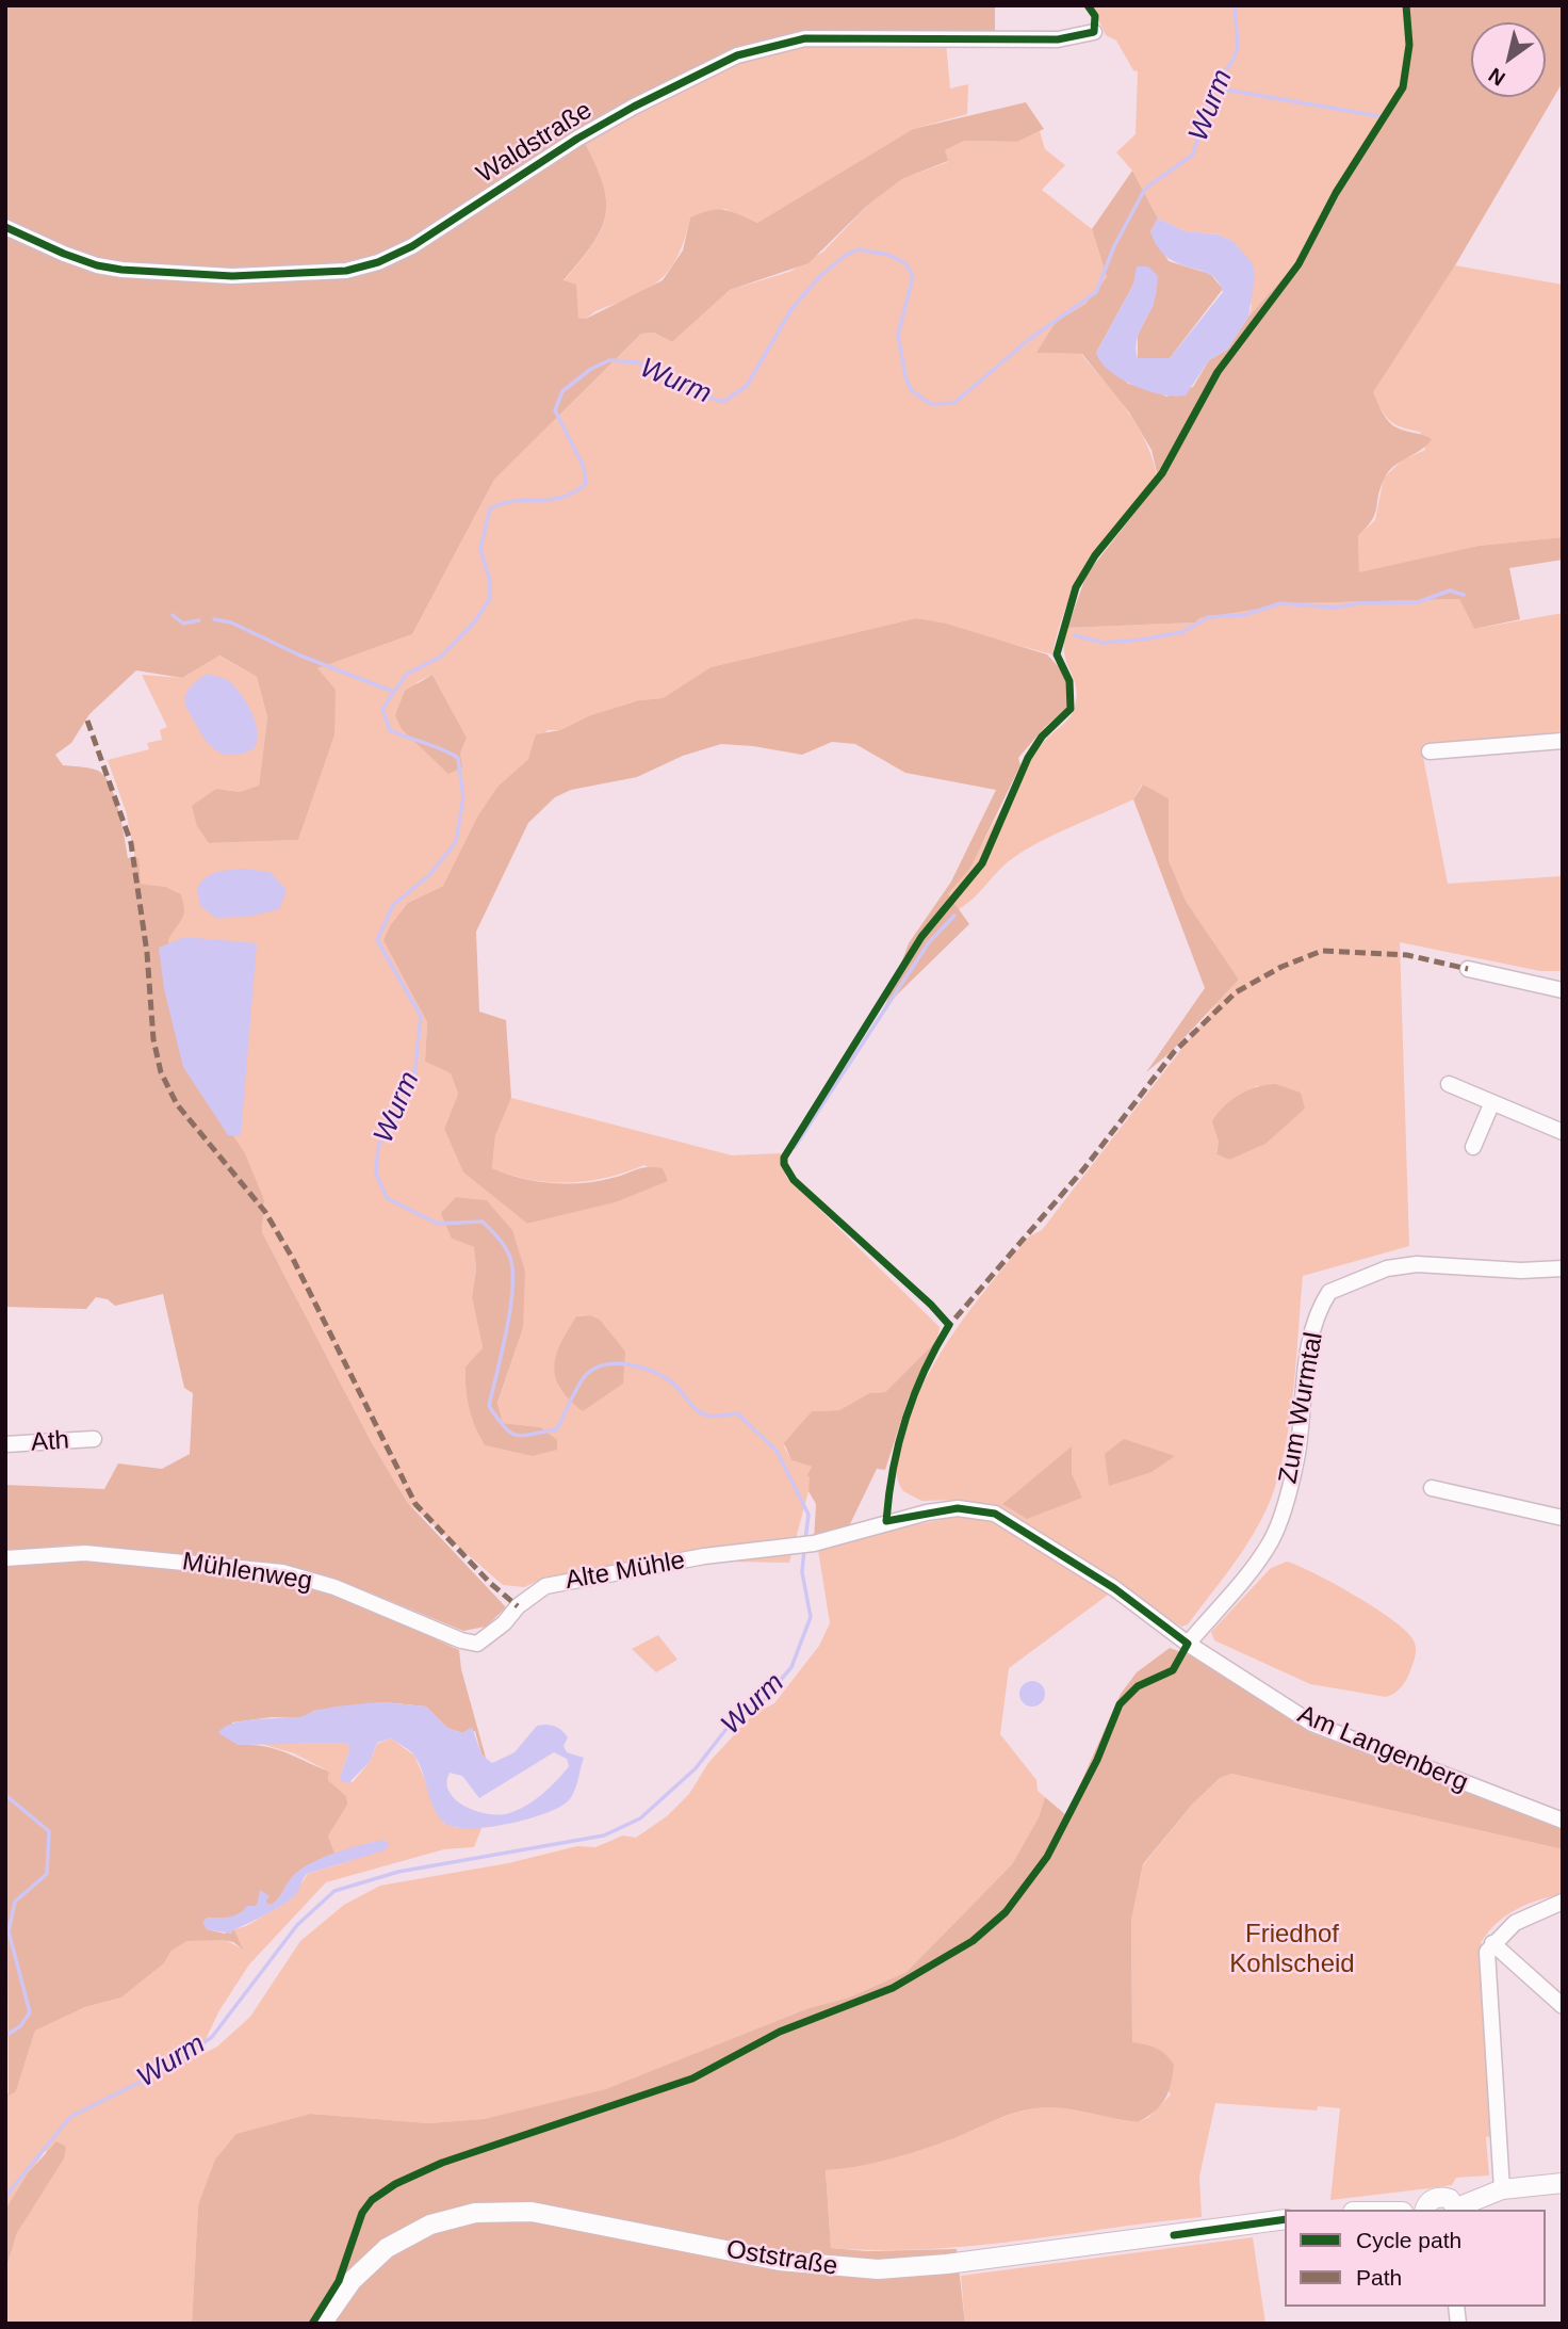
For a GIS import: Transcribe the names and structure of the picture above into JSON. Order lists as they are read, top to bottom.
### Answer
{
  "streets": {
    "street": [
      "Waldstraße",
      "Zum Wurmtal",
      "Ath",
      "Alte Mühle",
      "Mühlenweg",
      "Am Langenberg",
      "Oststraße"
    ]
  },
  "crossings": [
    ["Zum Wurmtal", "Am Langenberg"],
    ["Alte Mühle", "Mühlenweg"],
    ["Alte Mühle", "Am Langenberg"]
  ],
  "water": ["Wurm"],
  "parks": ["Friedhof Kohlscheid"],
  "legend": ["Cycle path", "Path"],
  "north": "bottom left"
}
